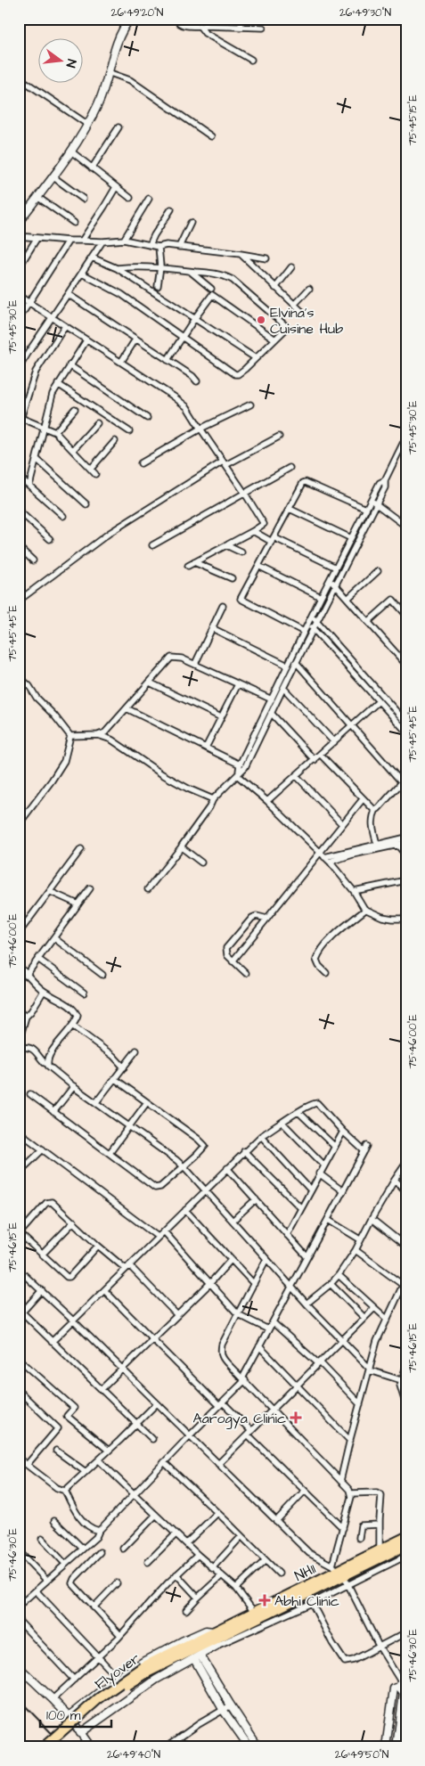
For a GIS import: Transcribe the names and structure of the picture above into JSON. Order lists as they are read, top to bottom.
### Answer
{
  "streets": {
    "highway": ["NH11", "Flyover"]
  },
  "crossings": [
    ["NH11", "Flyover"]
  ],
  "places": {
    "other": ["Elvina's Cuisine Hub"],
    "health": ["Aarogya Clinic", "Abhi Clinic"]
  },
  "scale_bar": "100 m",
  "north": "right",
  "coordinates": [
    "26°49'20\"N",
    "26°49'30\"N",
    "75°45'15\"E",
    "75°45'30\"E",
    "75°45'45\"E",
    "75°46'00\"E",
    "75°46'15\"E",
    "75°46'30\"E",
    "26°49'40\"N",
    "26°49'50\"N"
  ]
}
